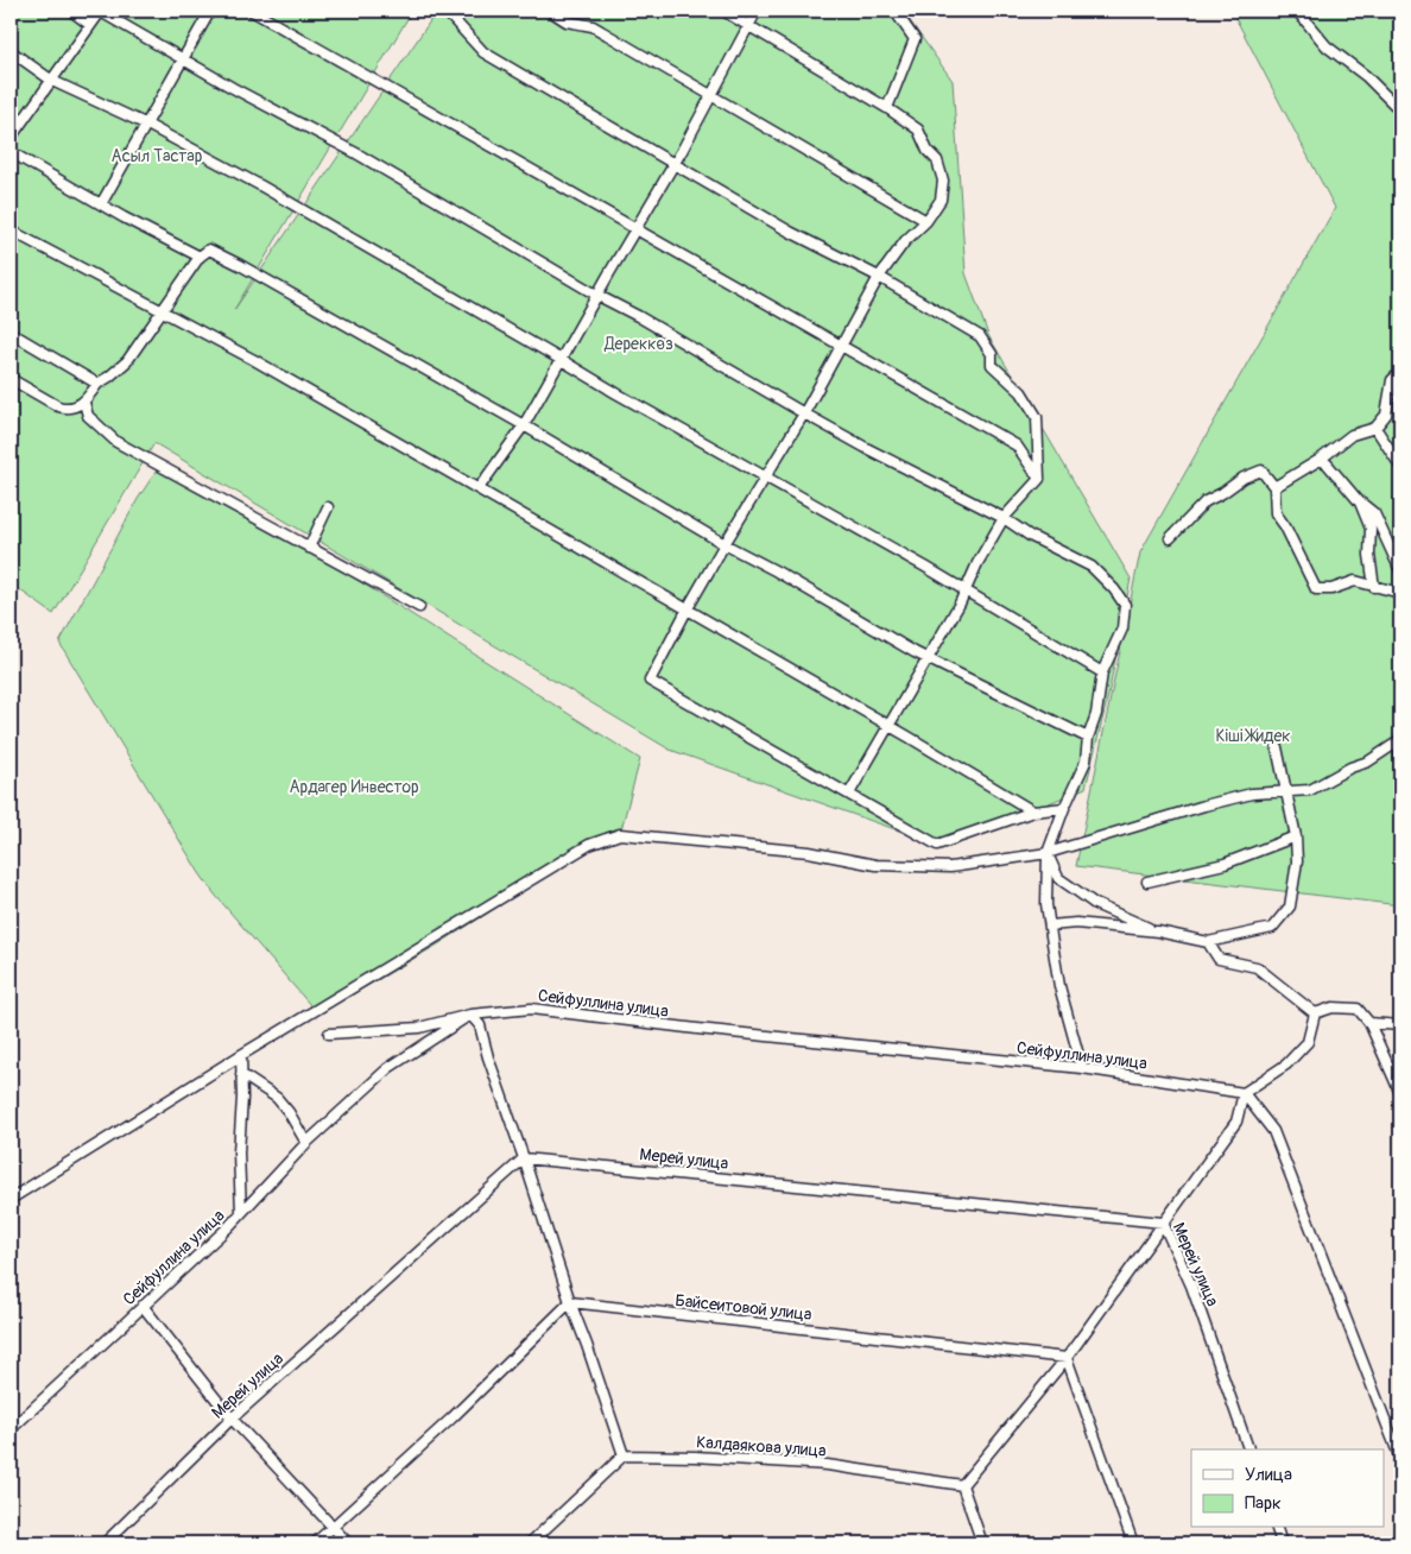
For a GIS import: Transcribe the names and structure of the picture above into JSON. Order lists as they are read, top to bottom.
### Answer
{
  "streets": {
    "street": [
      "Сейфуллина улица",
      "Мерей улица",
      "Байсеитовой улица",
      "Калдаякова улица"
    ]
  },
  "parks": [
    "Асыл Тастар",
    "Дереккөз",
    "Кіші Жидек",
    "Ардагер Инвестор"
  ],
  "legend": ["Улица", "Парк"]
}
